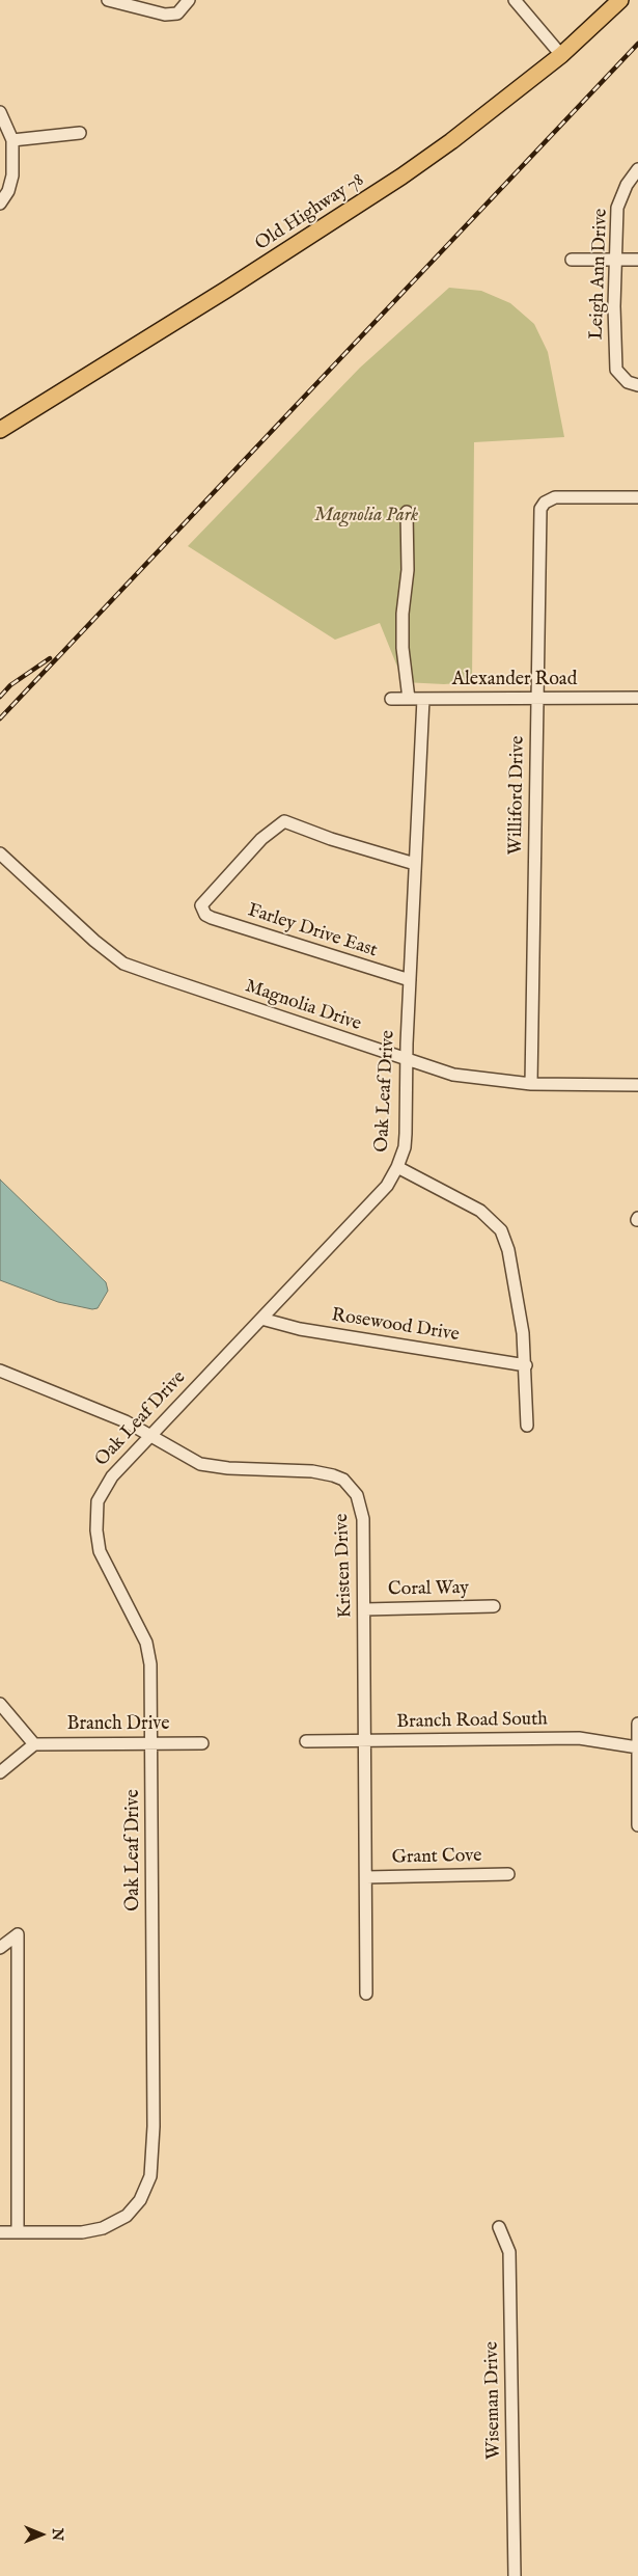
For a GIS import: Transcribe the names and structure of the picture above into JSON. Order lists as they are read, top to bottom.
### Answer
{
  "streets": {
    "main road": ["Old Highway 78"],
    "street": [
      "Leigh Ann Drive",
      "Alexander Road",
      "Williford Drive",
      "Farley Drive East",
      "Magnolia Drive",
      "Oak Leaf Drive",
      "Rosewood Drive",
      "Kristen Drive",
      "Coral Way",
      "Branch Road South",
      "Branch Drive",
      "Grant Cove",
      "Wiseman Drive"
    ]
  },
  "crossings": [
    ["Alexander Road", "Williford Drive"],
    ["Alexander Road", "Oak Leaf Drive"],
    ["Williford Drive", "Magnolia Drive"],
    ["Farley Drive East", "Oak Leaf Drive"],
    ["Magnolia Drive", "Oak Leaf Drive"],
    ["Oak Leaf Drive", "Rosewood Drive"],
    ["Oak Leaf Drive", "Kristen Drive"],
    ["Oak Leaf Drive", "Branch Drive"],
    ["Kristen Drive", "Coral Way"],
    ["Kristen Drive", "Branch Road South"],
    ["Kristen Drive", "Grant Cove"]
  ],
  "parks": ["Magnolia Park"],
  "north": "right"
}
